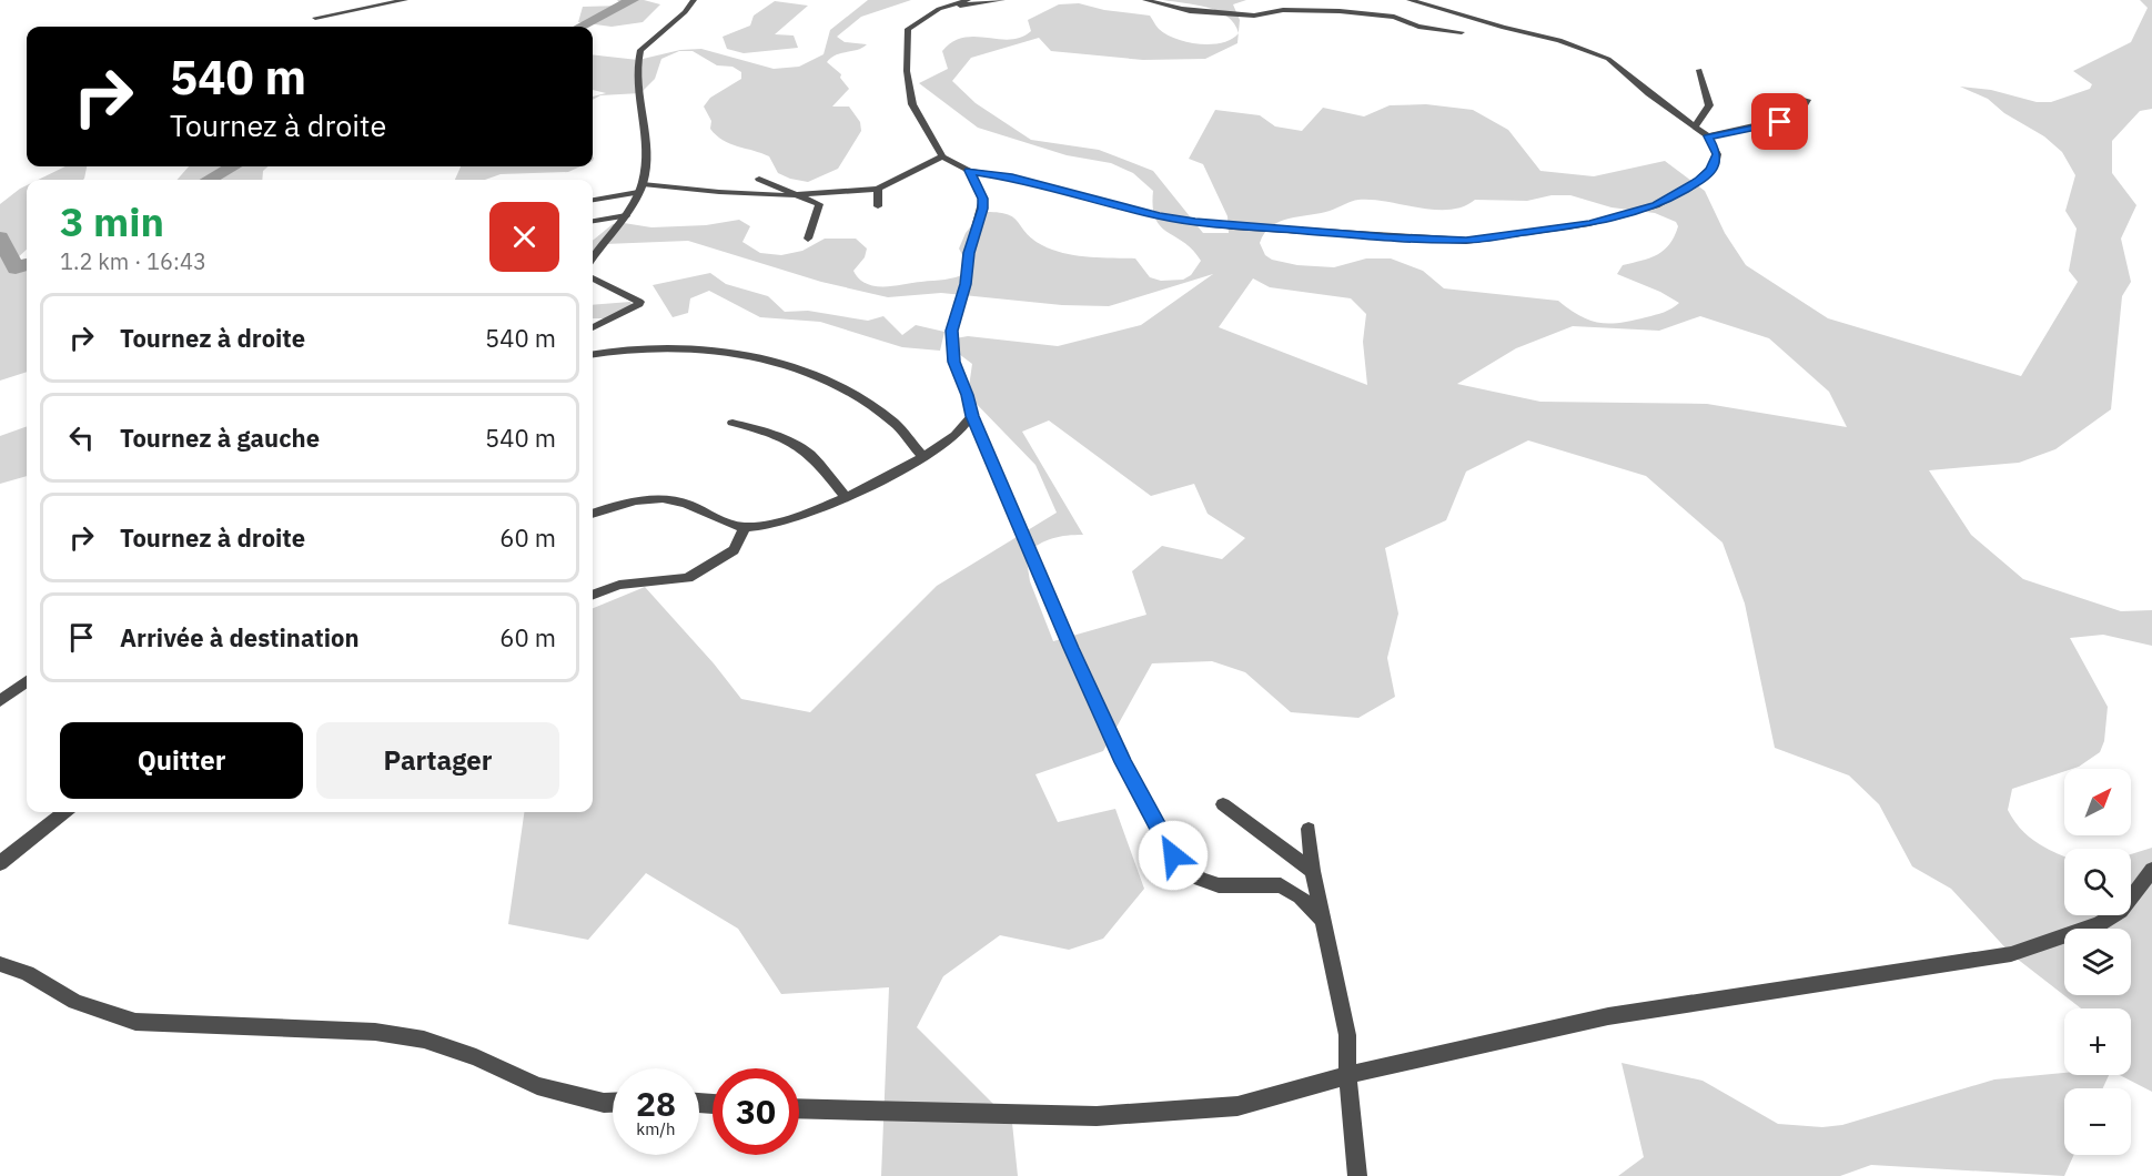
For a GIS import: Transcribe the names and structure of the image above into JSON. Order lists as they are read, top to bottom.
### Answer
{
  "north": "top right",
  "page": {
    "turn": ["540 m", "Tournez à droite"],
    "heading": ["3 min", "1.2 km · 16:43"],
    "list": [
      {
        "name": "Tournez à droite",
        "value": "540 m"
      },
      {
        "name": "Tournez à gauche",
        "value": "540 m"
      },
      {
        "name": "Tournez à droite",
        "value": "60 m"
      },
      {
        "name": "Arrivée à destination",
        "value": "60 m"
      }
    ],
    "buttons": ["Quitter", "Partager"],
    "map_buttons": ["+", "−"],
    "speed": "28 km/h",
    "limit": "30"
  }
}
